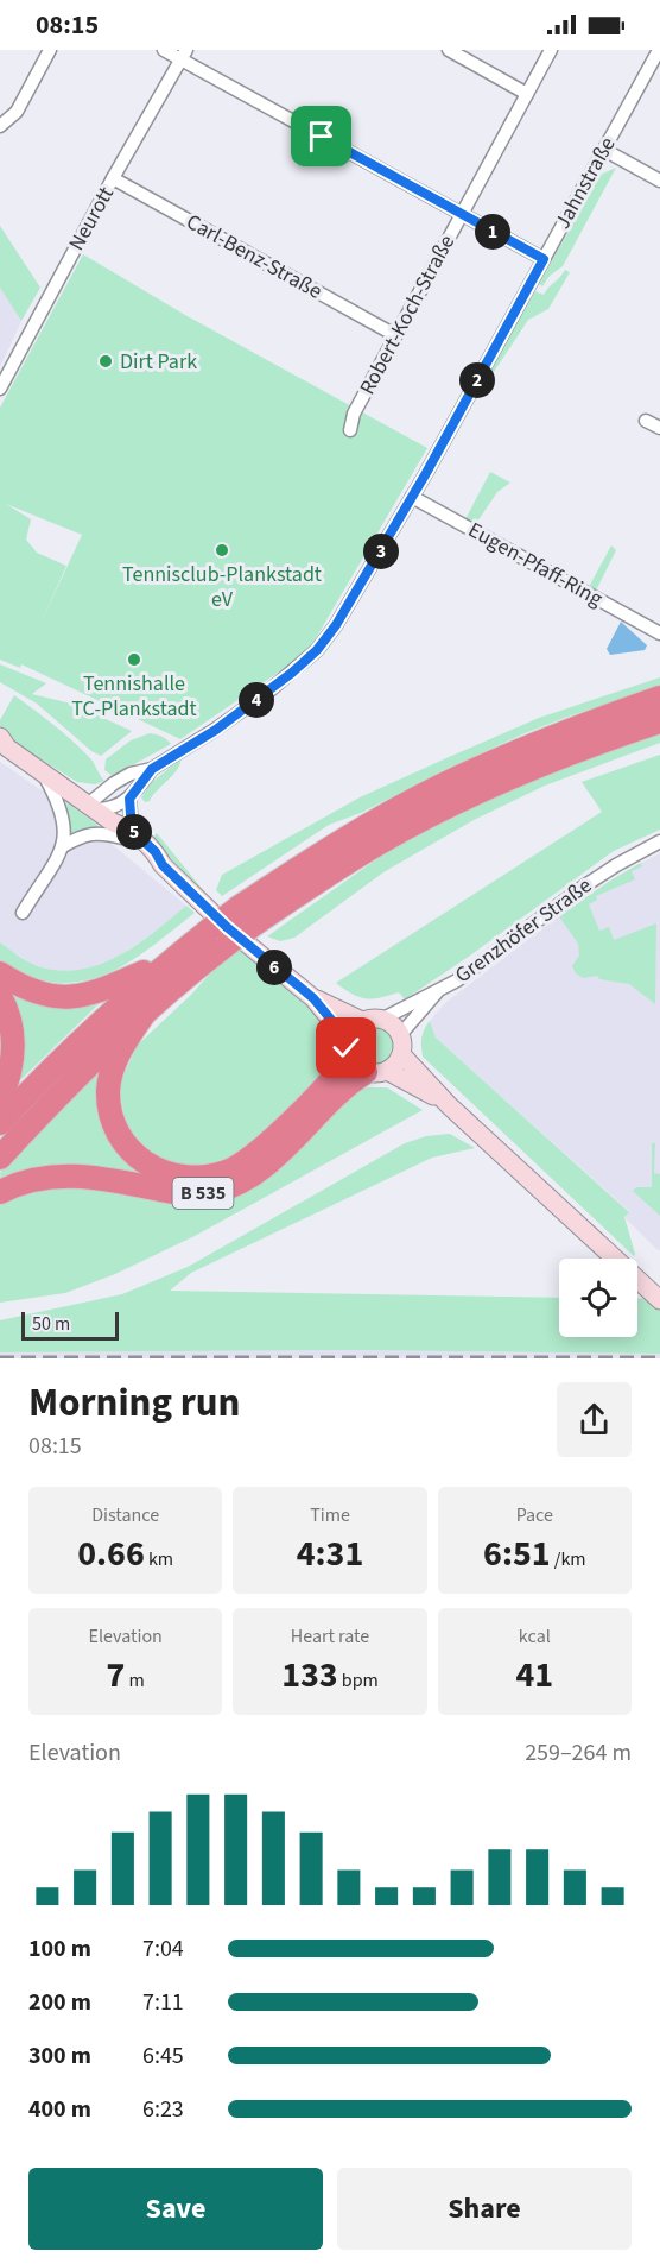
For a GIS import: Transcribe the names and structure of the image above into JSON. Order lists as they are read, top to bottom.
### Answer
{
  "streets": {
    "highway": ["B 535"],
    "street": [
      "Jahnstraße",
      "Neurott",
      "Carl-Benz-Straße",
      "Robert-Koch-Straße",
      "Eugen-Pfaff-Ring",
      "Grenzhöfer Straße"
    ]
  },
  "crossings": [
    ["Jahnstraße", "Eugen-Pfaff-Ring"],
    ["Neurott", "Carl-Benz-Straße"],
    ["Carl-Benz-Straße", "Robert-Koch-Straße"],
    ["Grenzhöfer Straße", "B 535"]
  ],
  "places": ["Dirt Park", "Tennisclub-Plankstadt eV", "Tennishalle TC-Plankstadt"],
  "scale_bar": "50 m",
  "page": {
    "status": "08:15",
    "pins": [
      "1",
      "2",
      "3",
      "4",
      "5",
      "6"
    ],
    "scale": "50 m",
    "heading": ["Morning run", "08:15"],
    "stats": [
      ["Distance", "0.66 km"],
      ["Time", "4:31"],
      ["Pace", "6:51 /km"],
      ["Elevation", "7 m"],
      ["Heart rate", "133 bpm"],
      ["kcal", "41"]
    ],
    "chart": ["Elevation", "259–264 m"],
    "list": [
      {
        "name": "100 m",
        "note": "7:04"
      },
      {
        "name": "200 m",
        "note": "7:11"
      },
      {
        "name": "300 m",
        "note": "6:45"
      },
      {
        "name": "400 m",
        "note": "6:23"
      }
    ],
    "buttons": ["Save", "Share"]
  }
}
